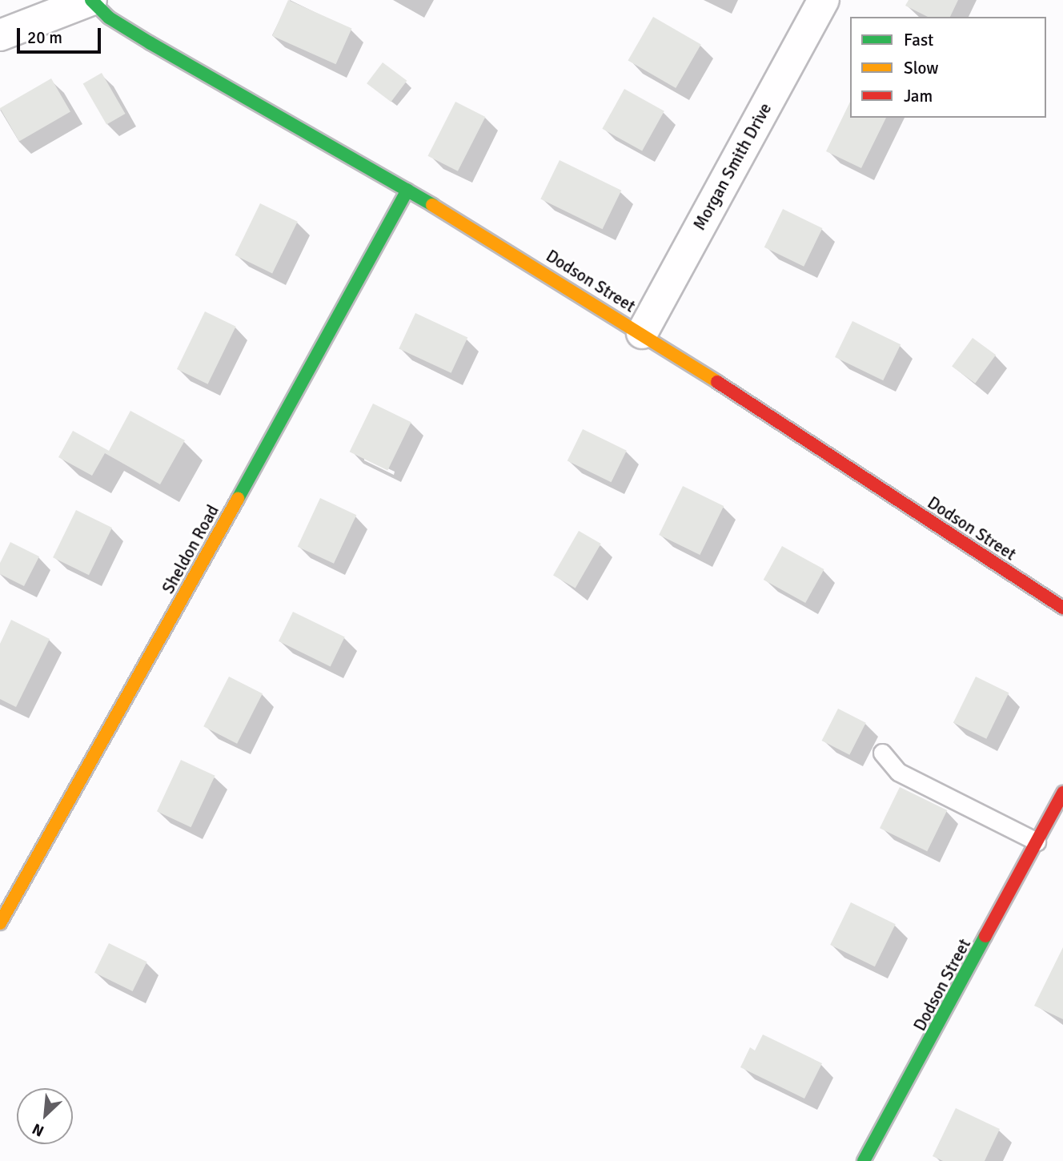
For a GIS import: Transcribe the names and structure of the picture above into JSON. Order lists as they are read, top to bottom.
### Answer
{
  "streets": {
    "street": ["Morgan Smith Drive", "Dodson Street", "Sheldon Road"]
  },
  "crossings": [
    ["Morgan Smith Drive", "Dodson Street"],
    ["Dodson Street", "Sheldon Road"]
  ],
  "legend": ["Fast", "Slow", "Jam"],
  "scale_bar": "20 m",
  "north": "bottom left"
}
